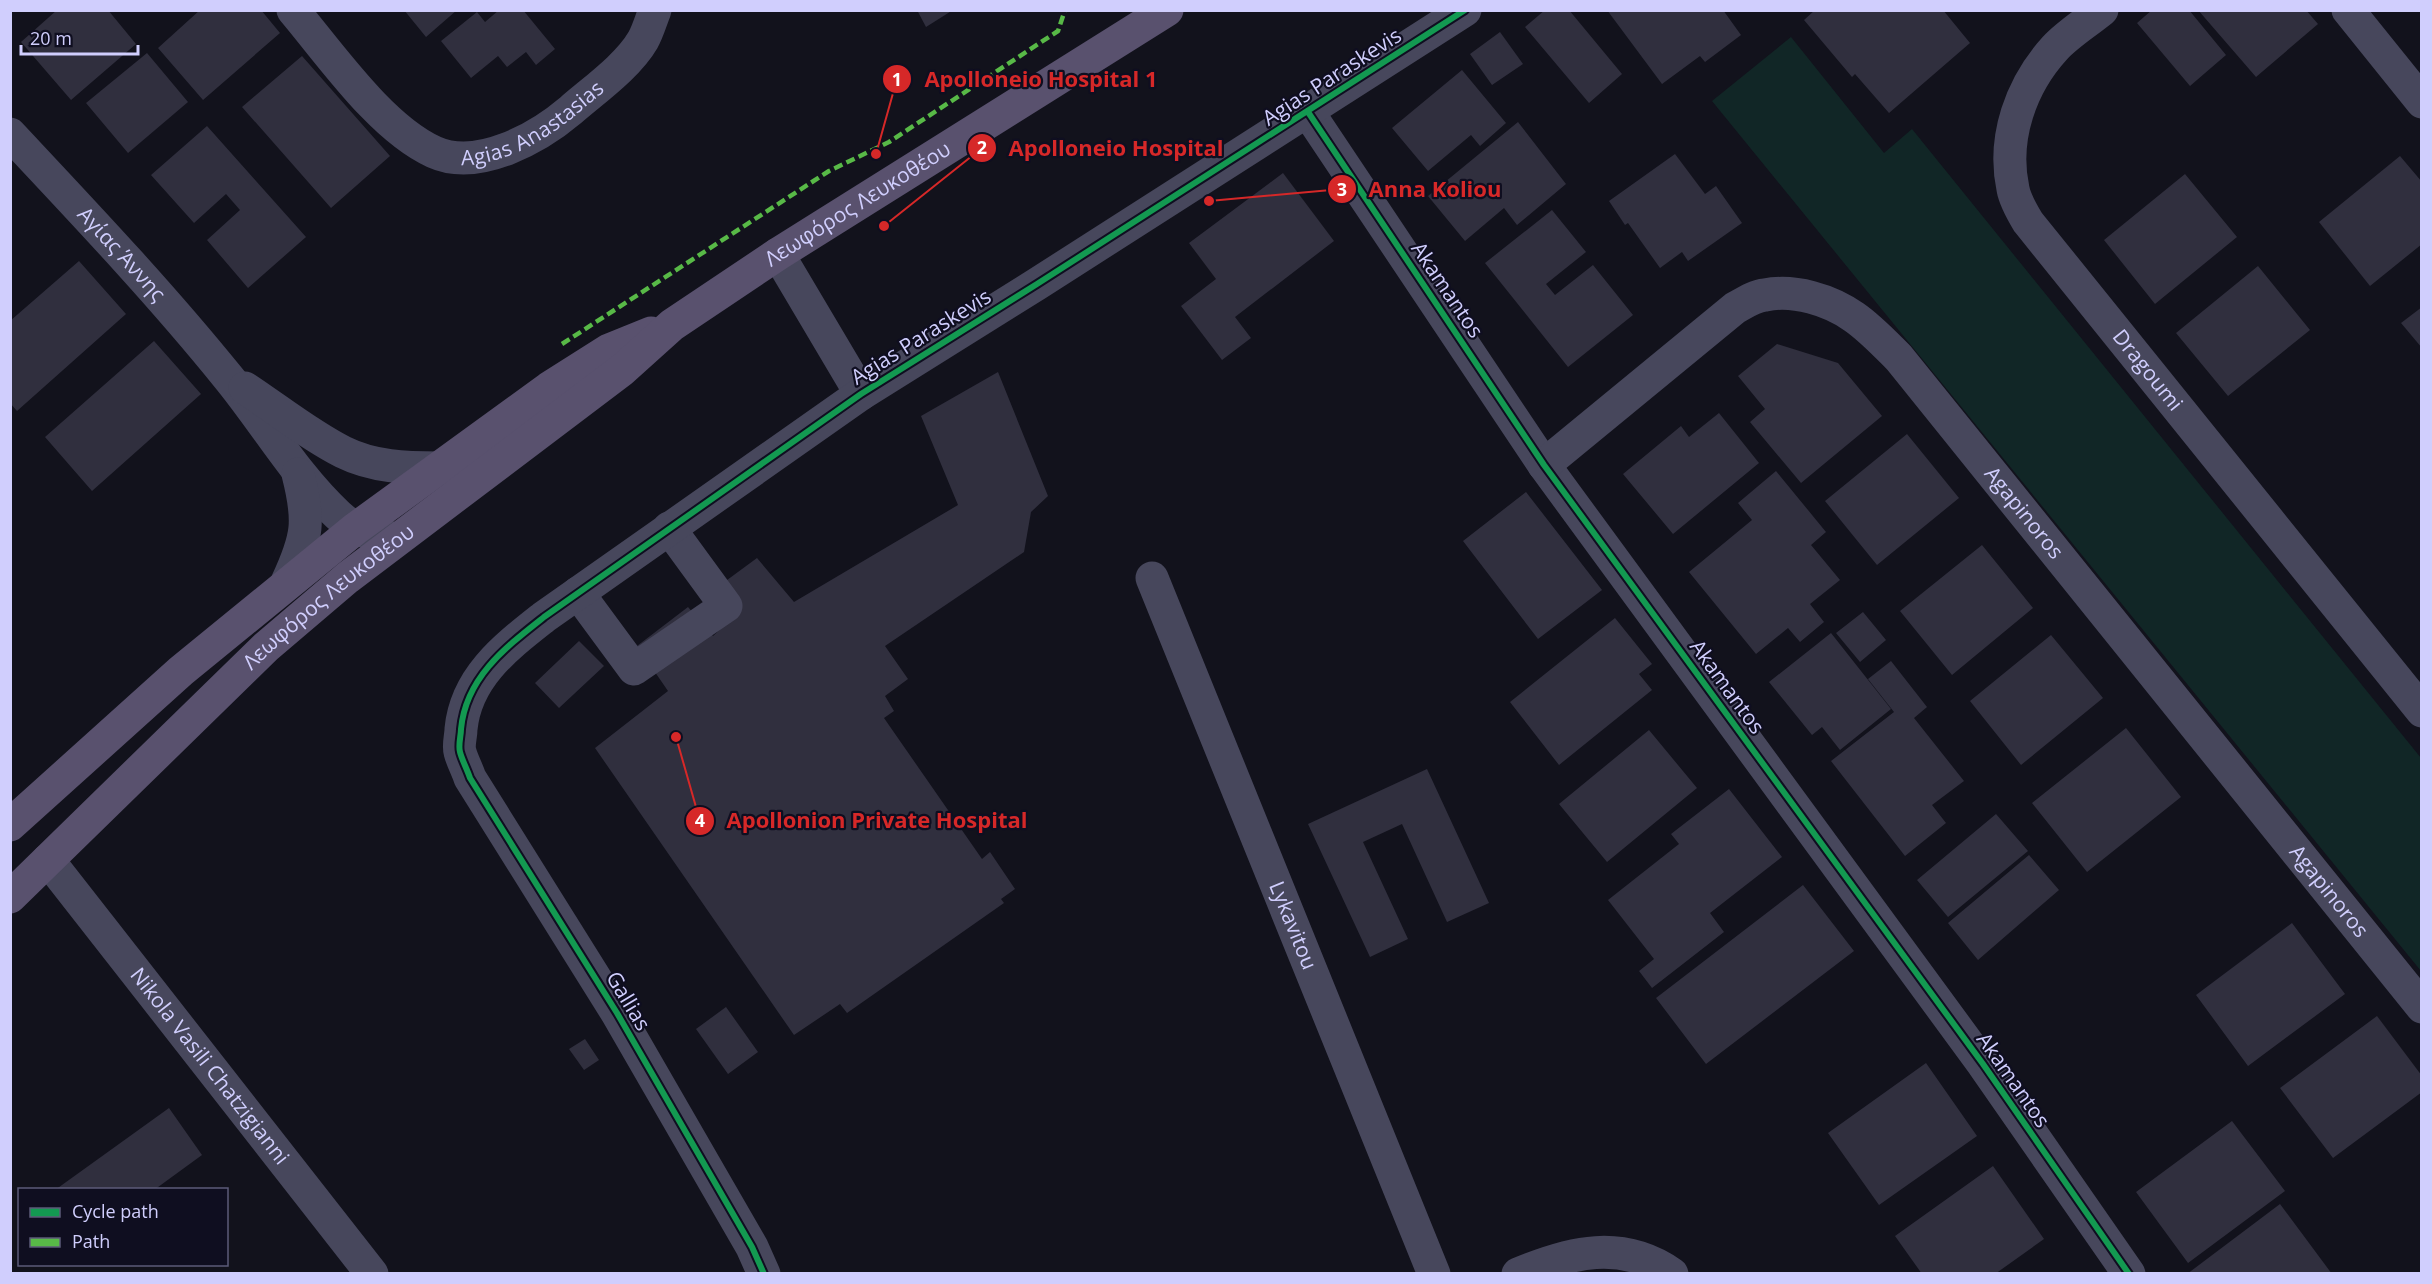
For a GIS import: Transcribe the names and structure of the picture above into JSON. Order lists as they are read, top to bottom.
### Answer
{
  "streets": {
    "main road": ["Λεωφόρος Λευκοθέου"],
    "street": [
      "Agias Paraskevis",
      "Agias Anastasias",
      "Αγίας Άννης",
      "Akamantos",
      "Dragoumi",
      "Agapinoros",
      "Lykavitou",
      "Gallias",
      "Nikola Vasili Chatzigianni"
    ]
  },
  "crossings": [
    ["Agias Paraskevis", "Akamantos"],
    ["Agias Paraskevis", "Gallias"],
    ["Λεωφόρος Λευκοθέου", "Αγίας Άννης"],
    ["Λεωφόρος Λευκοθέου", "Nikola Vasili Chatzigianni"],
    ["Akamantos", "Agapinoros"]
  ],
  "places": [
    "Apolloneio Hospital 1",
    "Anna Koliou",
    "Apolloneio Hospital",
    "Apollonion Private Hospital"
  ],
  "legend": ["Cycle path", "Path"],
  "scale_bar": "20 m"
}
